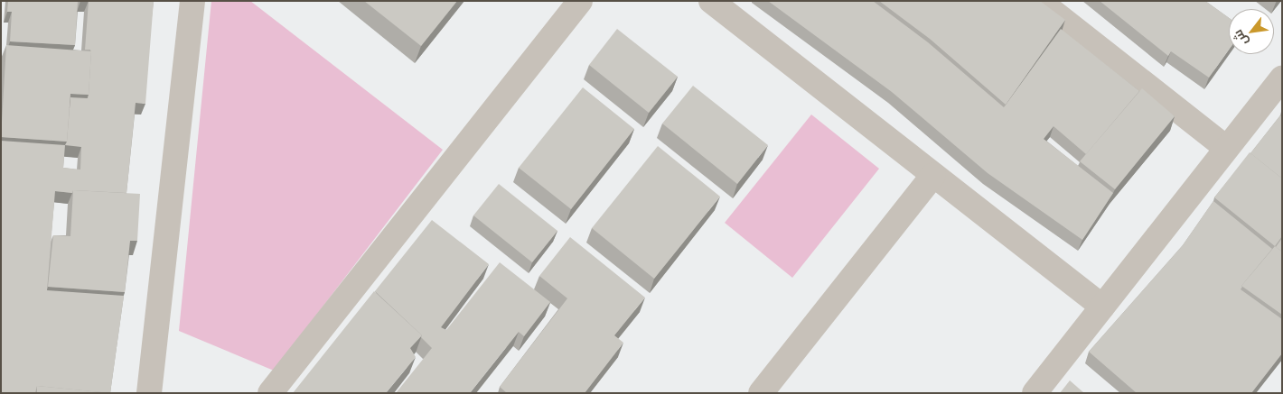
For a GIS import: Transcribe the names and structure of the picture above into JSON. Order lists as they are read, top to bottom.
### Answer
{
  "north": "bottom left"
}
